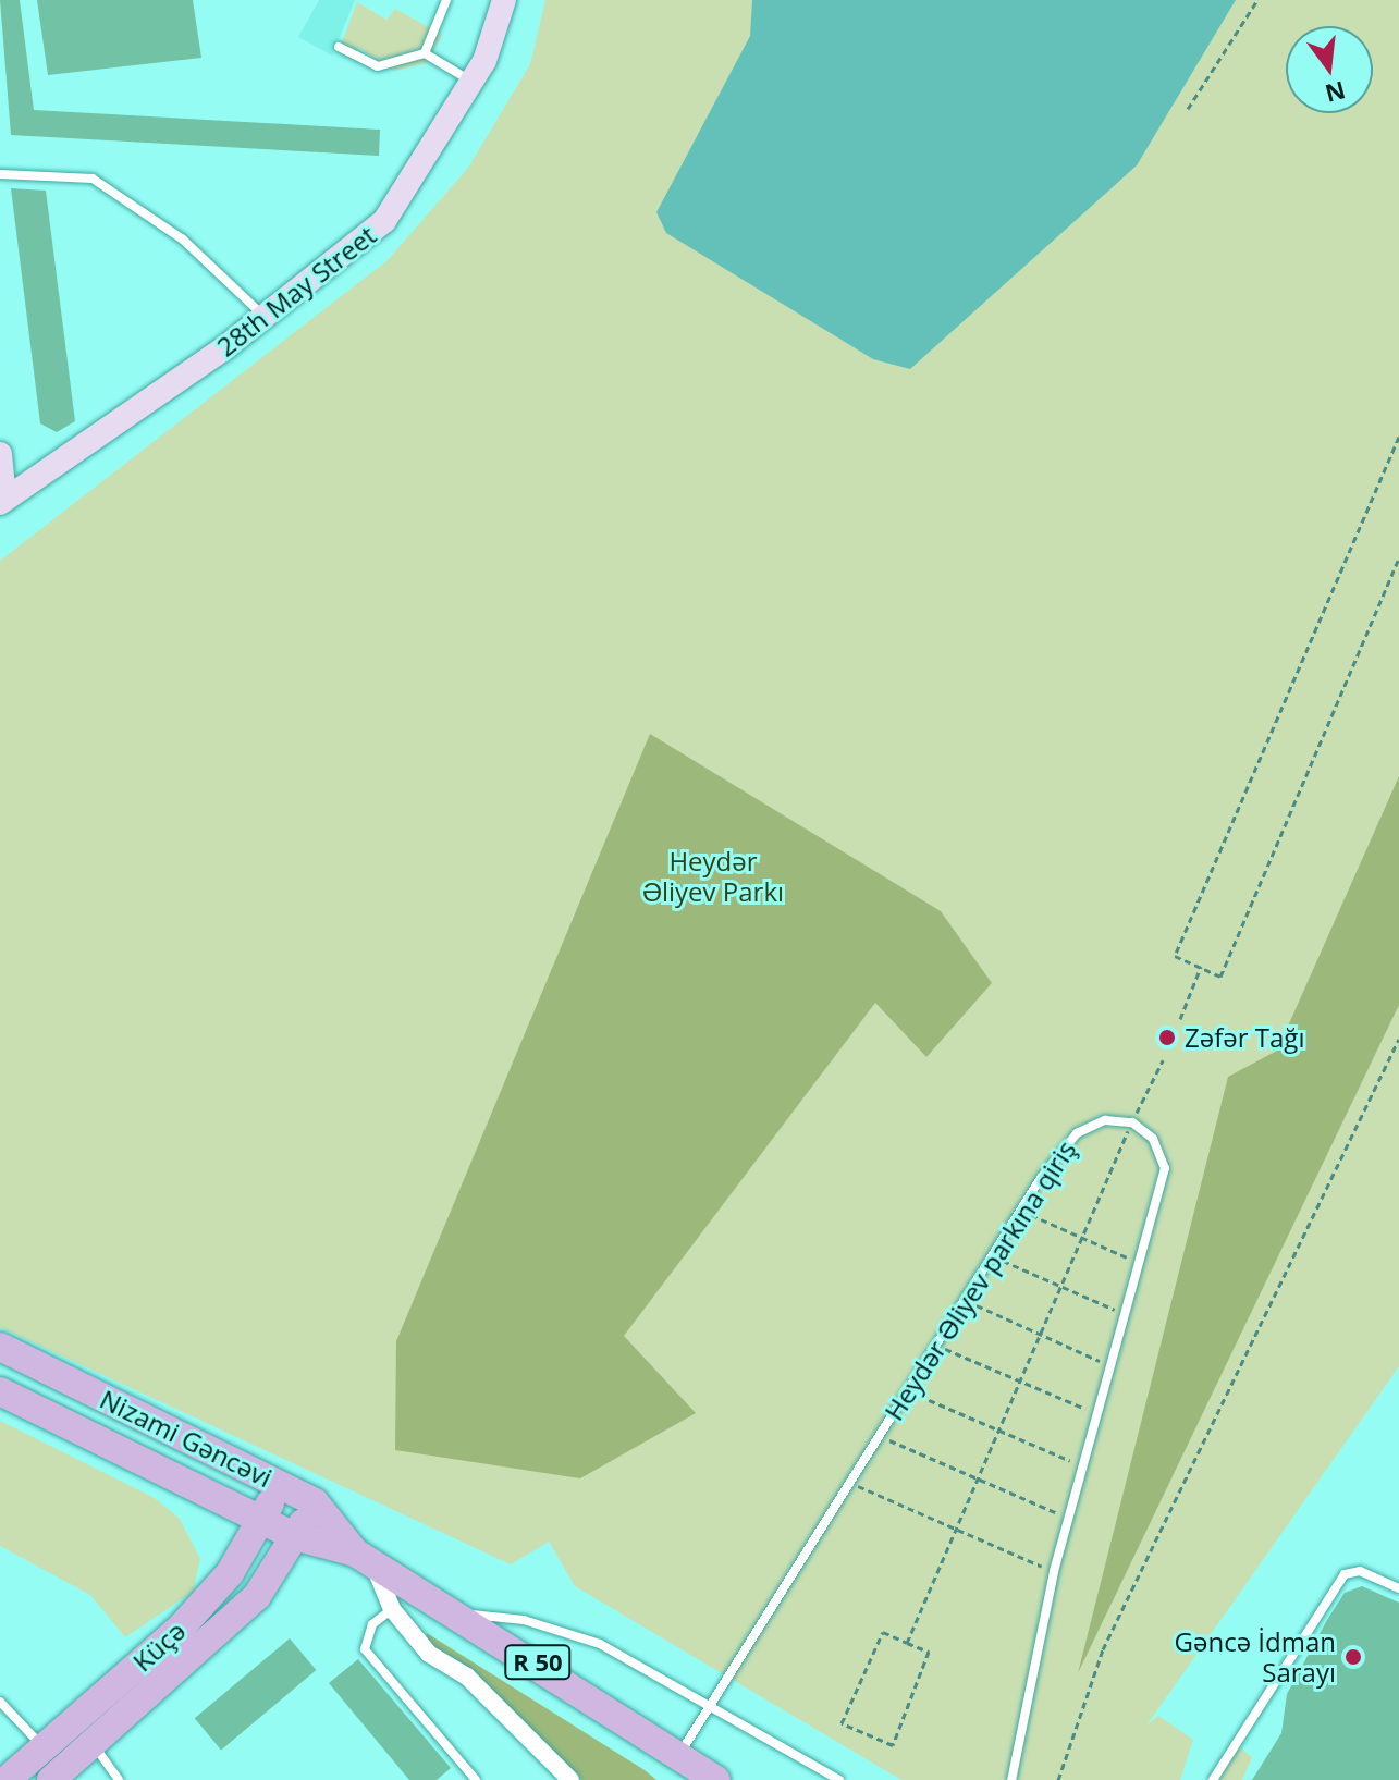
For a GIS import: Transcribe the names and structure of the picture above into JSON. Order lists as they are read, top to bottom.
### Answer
{
  "streets": {
    "main road": [
      "28th May Street",
      "Nizami Gəncəvi",
      "Küçə",
      "R 50"
    ],
    "lane": ["Heydər Əliyev parkına qiriş"]
  },
  "crossings": [
    ["Heydər Əliyev parkına qiriş", "Nizami Gəncəvi"],
    ["Nizami Gəncəvi", "Küçə"]
  ],
  "parks": ["Heydər Əliyev Parkı"],
  "places": ["Zəfər Tağı", "Gəncə İdman Sarayı"],
  "north": "bottom"
}
